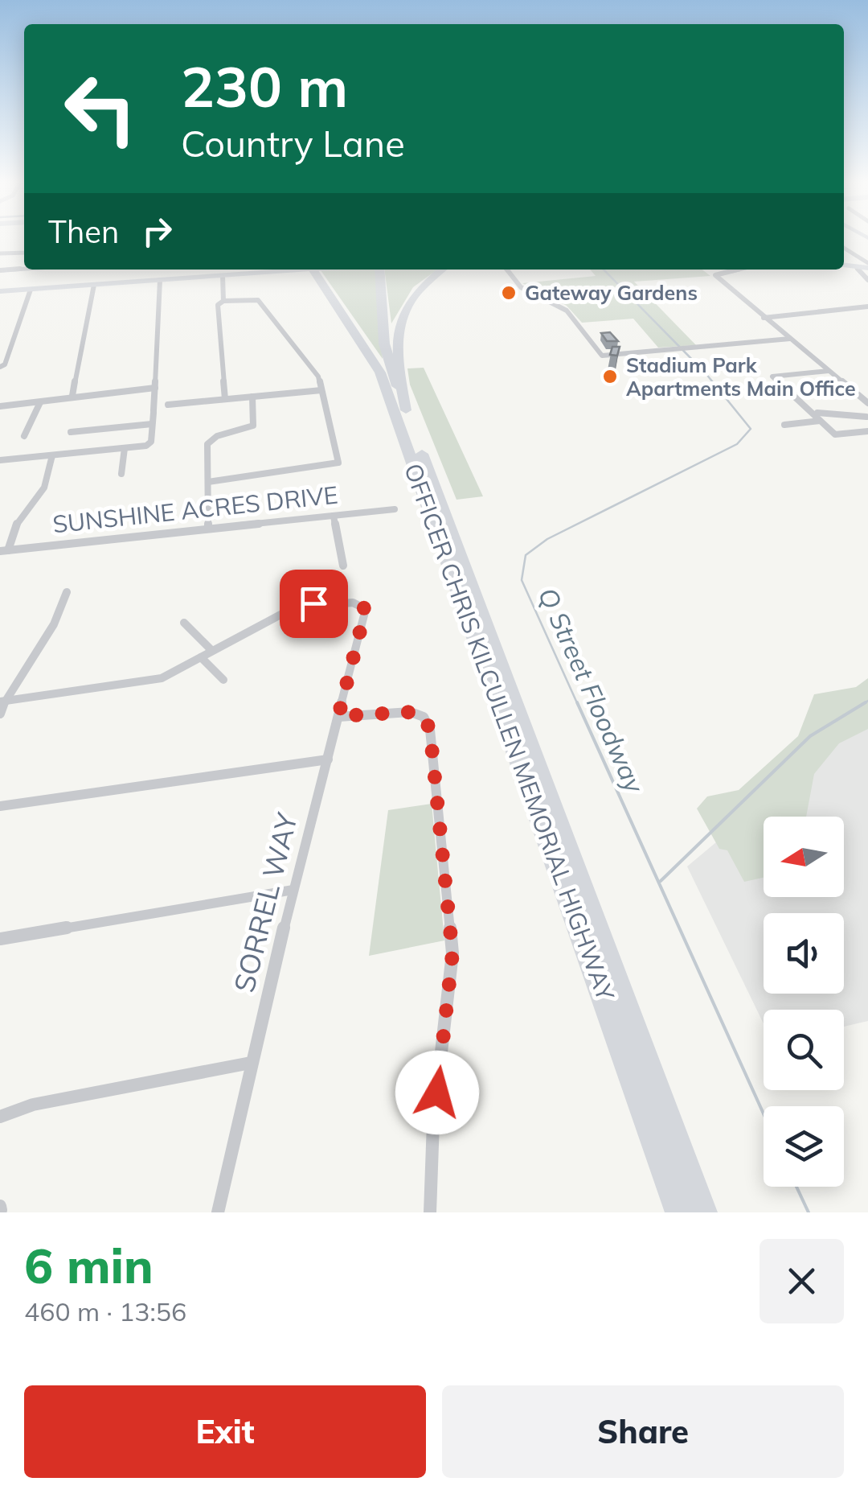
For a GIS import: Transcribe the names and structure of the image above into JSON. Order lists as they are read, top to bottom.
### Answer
{
  "streets": {
    "highway": ["OFFICER CHRIS KILCULLEN MEMORIAL HIGHWAY"],
    "street": ["SUNSHINE ACRES DRIVE", "SORREL WAY"]
  },
  "water": ["Q Street Floodway"],
  "places": ["Gateway Gardens", "Stadium Park Apartments Main Office"],
  "north": "left",
  "page": {
    "turn": ["230 m", "Country Lane"],
    "then": "Then",
    "heading": ["6 min", "460 m · 13:56"],
    "buttons": ["Exit", "Share"]
  }
}
